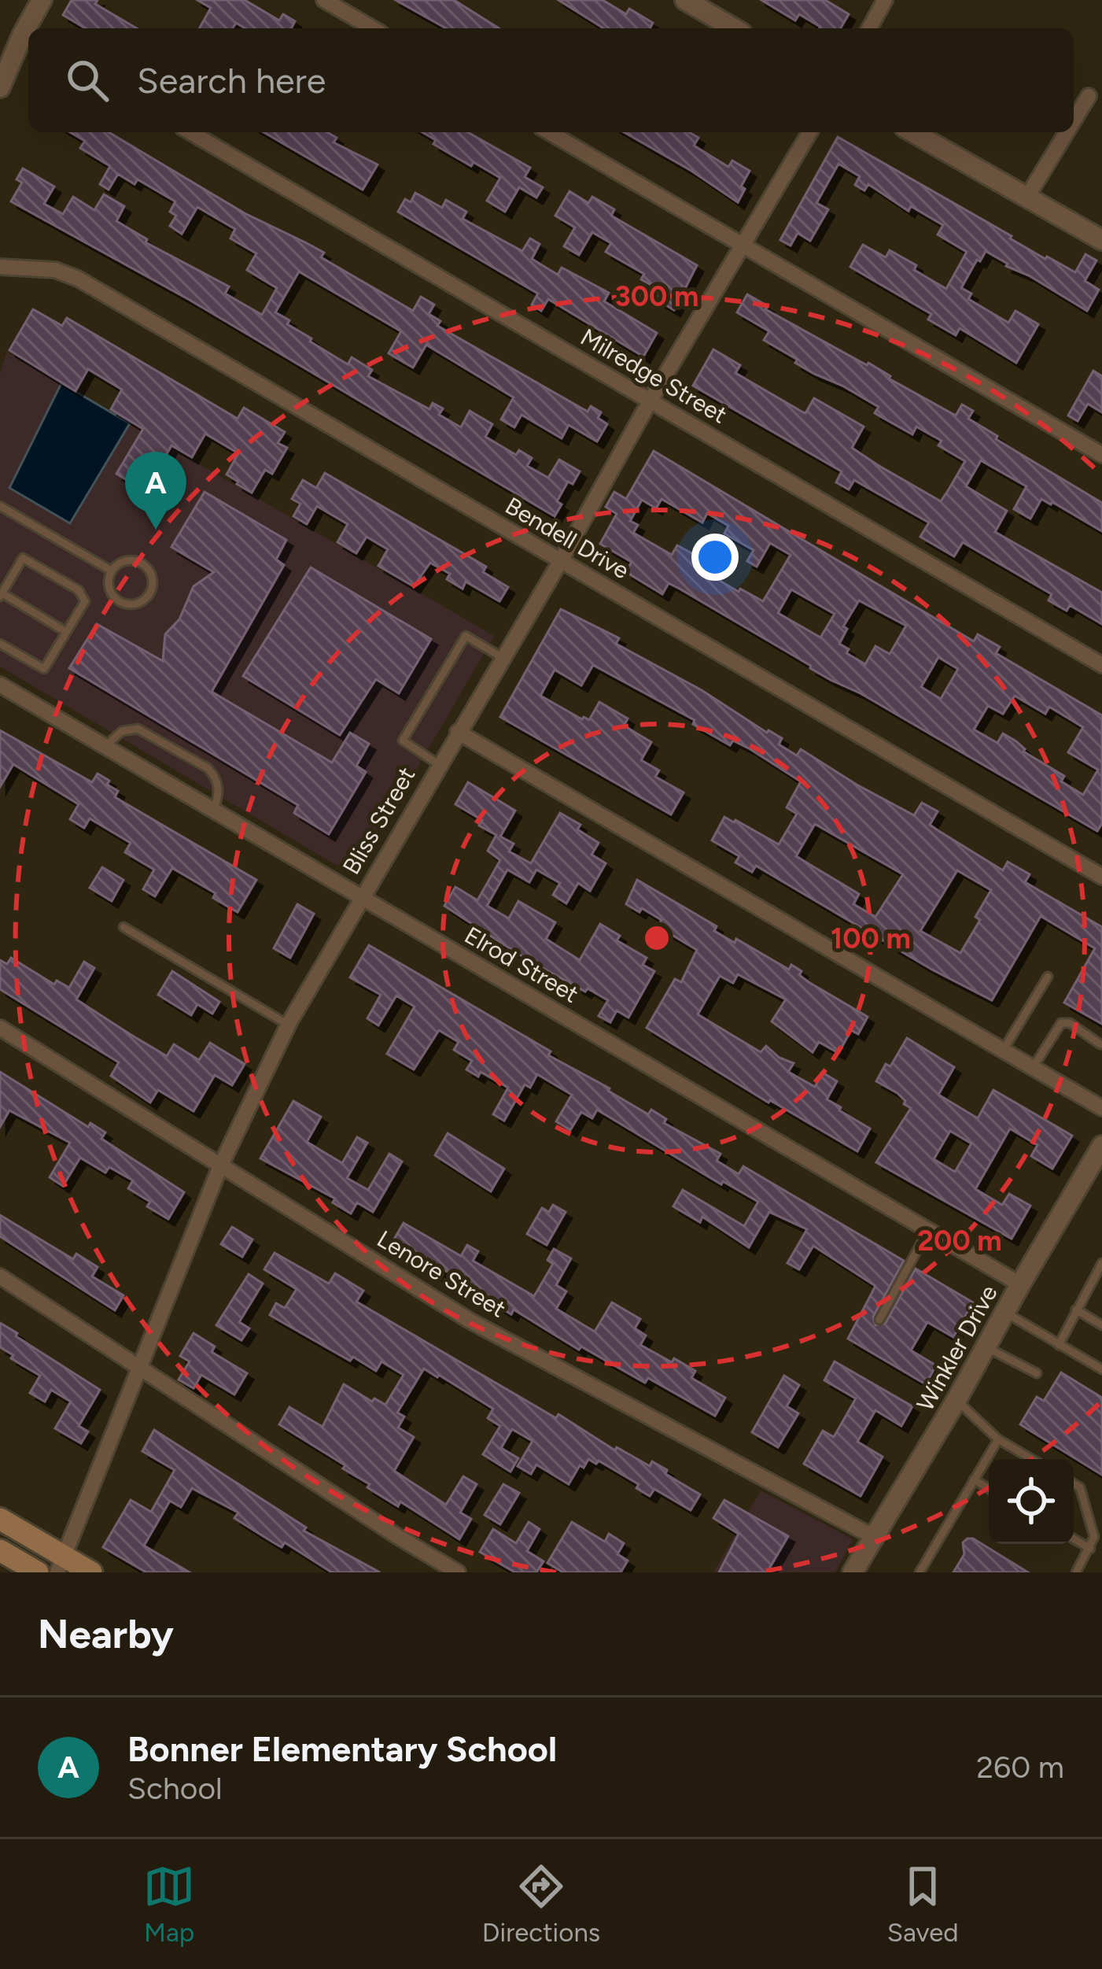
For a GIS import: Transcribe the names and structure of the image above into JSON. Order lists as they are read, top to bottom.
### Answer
{
  "streets": {
    "street": [
      "Milredge Street",
      "Bendell Drive",
      "Bliss Street",
      "Elrod Street",
      "Lenore Street",
      "Winkler Drive"
    ]
  },
  "crossings": [
    ["Milredge Street", "Bliss Street"],
    ["Bendell Drive", "Bliss Street"],
    ["Bliss Street", "Elrod Street"],
    ["Bliss Street", "Lenore Street"],
    ["Elrod Street", "Winkler Drive"],
    ["Lenore Street", "Winkler Drive"]
  ],
  "page": {
    "search": "Search here",
    "pins": "A",
    "heading": "Nearby",
    "list": [
      {
        "mark": "A",
        "name": "Bonner Elementary School",
        "note": "School",
        "value": "260 m"
      }
    ],
    "nav": ["Map", "Directions", "Saved"]
  },
  "rings": ["300 m", "100 m", "200 m"]
}
